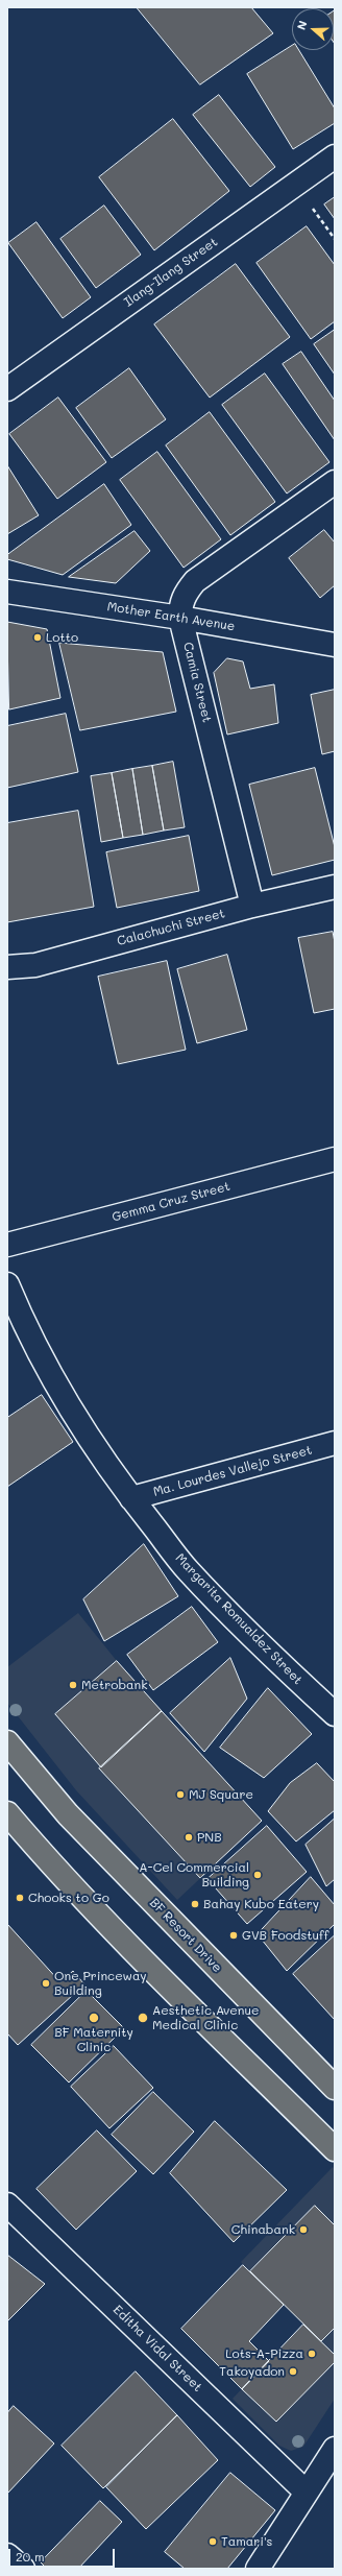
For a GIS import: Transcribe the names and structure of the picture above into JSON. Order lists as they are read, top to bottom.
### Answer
{
  "streets": {
    "main road": ["BF Resort Drive"],
    "street": [
      "Ilang-Ilang Street",
      "Mother Earth Avenue",
      "Camia Street",
      "Calachuchi Street",
      "Gemma Cruz Street",
      "Ma. Lourdes Vallejo Street",
      "Margarita Romualdez Street",
      "Editha Vidal Street"
    ]
  },
  "crossings": [
    ["Mother Earth Avenue", "Camia Street"],
    ["Camia Street", "Calachuchi Street"],
    ["Ma. Lourdes Vallejo Street", "Margarita Romualdez Street"]
  ],
  "places": [
    "Lotto",
    "Metrobank",
    "MJ Square",
    "PNB",
    "A-Cel Commercial Building",
    "Chooks to Go",
    "Bahay Kubo Eatery",
    "GVB Foodstuff",
    "One Princeway Building",
    "BF Maternity Clinic",
    "Aesthetic Avenue Medical Clinic",
    "Chinabank",
    "Lots-A-Pizza",
    "Takoyadon",
    "Tamari's"
  ],
  "scale_bar": "20 m",
  "north": "left"
}
